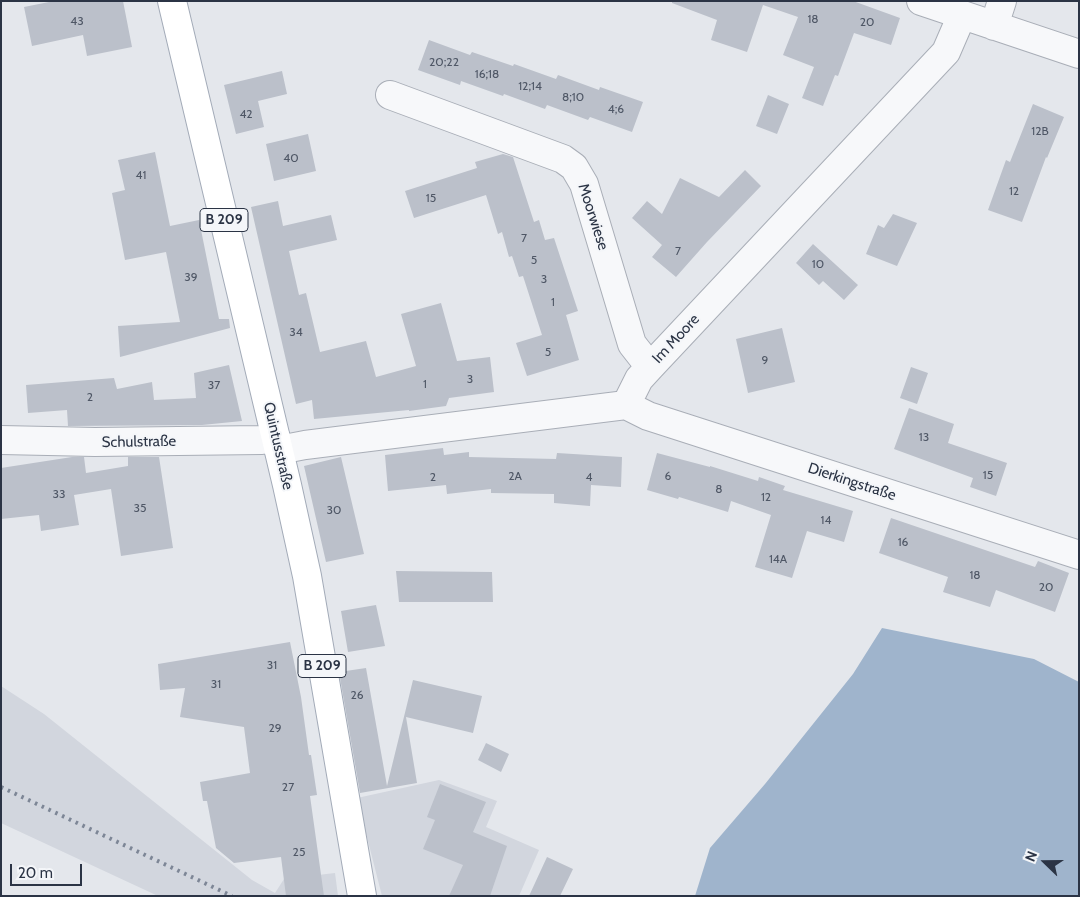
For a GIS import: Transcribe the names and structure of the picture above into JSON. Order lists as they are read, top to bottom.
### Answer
{
  "streets": {
    "main road": ["B 209", "Quintusstraße"],
    "street": [
      "Moorwiese",
      "Im Moore",
      "Schulstraße",
      "Dierkingstraße"
    ]
  },
  "crossings": [
    ["Moorwiese", "Im Moore"],
    ["Im Moore", "Dierkingstraße"],
    ["Schulstraße", "Quintusstraße"]
  ],
  "house_numbers": [
    "18",
    "43",
    "20",
    "20;22",
    "16;18",
    "12;14",
    "8;10",
    "4;6",
    "42",
    "12B",
    "40",
    "41",
    "12",
    "15",
    "7",
    "7",
    "5",
    "10",
    "39",
    "3",
    "1",
    "34",
    "5",
    "9",
    "3",
    "1",
    "37",
    "2",
    "13",
    "15",
    "2A",
    "6",
    "2",
    "4",
    "8",
    "33",
    "12",
    "35",
    "30",
    "14",
    "16",
    "14A",
    "18",
    "20",
    "31",
    "31",
    "26",
    "29",
    "27",
    "25"
  ],
  "scale_bar": "20 m",
  "north": "left"
}
